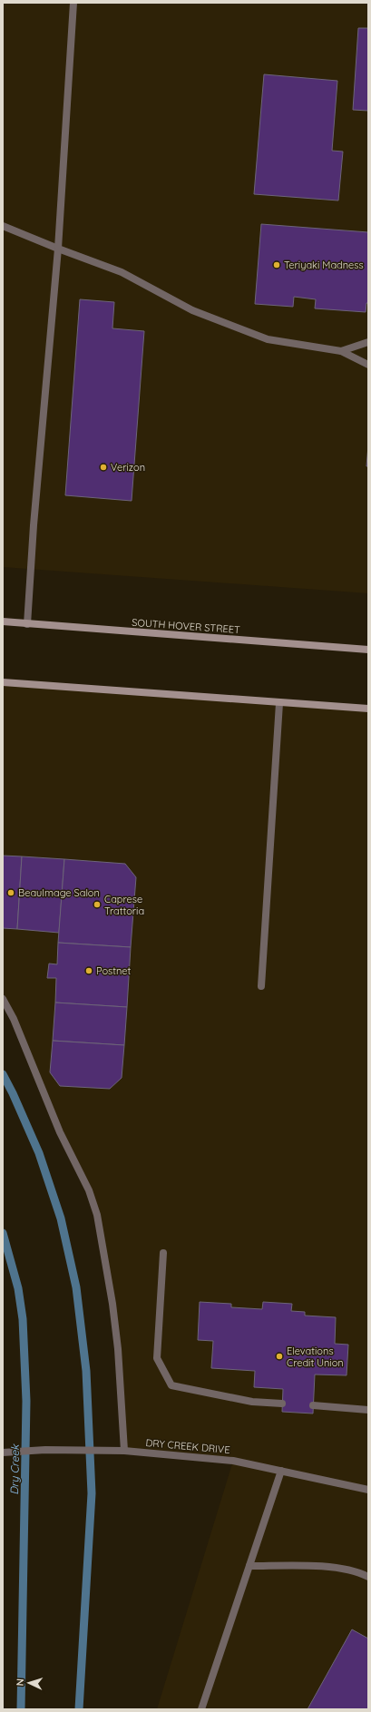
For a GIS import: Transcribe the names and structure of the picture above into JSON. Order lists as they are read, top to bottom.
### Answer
{
  "streets": {
    "main road": ["SOUTH HOVER STREET"],
    "street": ["DRY CREEK DRIVE"]
  },
  "water": ["Dry Creek"],
  "places": [
    "Teriyaki Madness",
    "Verizon",
    "BeauImage Salon",
    "Caprese Trattoria",
    "Postnet",
    "Elevations Credit Union"
  ],
  "north": "left"
}
